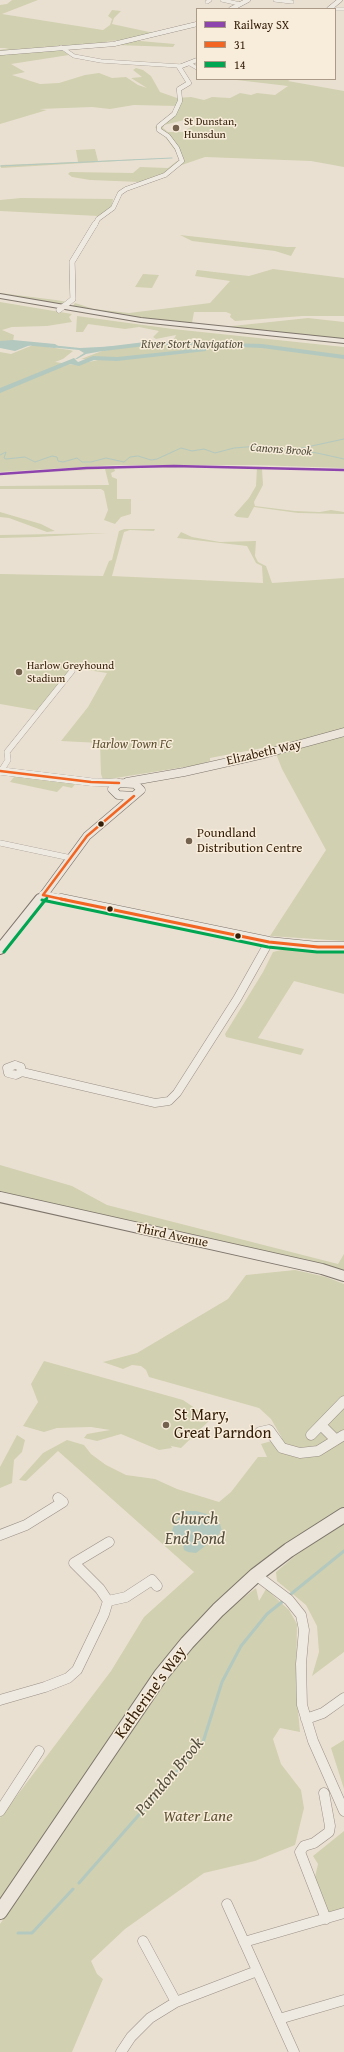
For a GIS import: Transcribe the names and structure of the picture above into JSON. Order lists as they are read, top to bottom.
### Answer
{
  "streets": {
    "main road": ["Elizabeth Way", "Third Avenue", "Katherine's Way"]
  },
  "water": [
    "River Stort Navigation",
    "Canons Brook",
    "Church End Pond",
    "Parndon Brook"
  ],
  "parks": ["Harlow Town FC", "Water Lane"],
  "places": [
    "St Dunstan, Hunsdun",
    "Harlow Greyhound Stadium",
    "Poundland Distribution Centre",
    "St Mary, Great Parndon"
  ],
  "lines": ["rail line SX", "transit line 31", "transit line 14"],
  "legend": ["Railway SX", "31", "14"]
}
